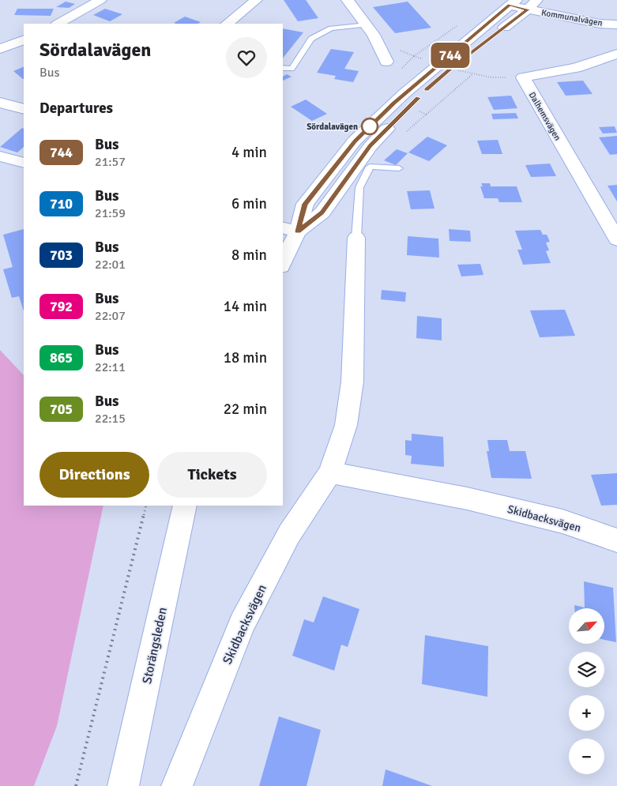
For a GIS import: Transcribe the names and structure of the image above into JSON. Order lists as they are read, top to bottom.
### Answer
{
  "streets": {
    "street": [
      "Kommunalvägen",
      "Dalhemsvägen",
      "Skidbacksvägen",
      "Storängsleden"
    ]
  },
  "places": ["Sördalavägen"],
  "lines": ["bus line 744"],
  "north": "top right",
  "page": {
    "on_map": "744",
    "heading": [
      ["Sördalavägen", "Bus"],
      "Departures"
    ],
    "list": [
      {
        "mark": "744",
        "name": "Bus",
        "note": "21:57",
        "value": "4 min"
      },
      {
        "mark": "710",
        "name": "Bus",
        "note": "21:59",
        "value": "6 min"
      },
      {
        "mark": "703",
        "name": "Bus",
        "note": "22:01",
        "value": "8 min"
      },
      {
        "mark": "792",
        "name": "Bus",
        "note": "22:07",
        "value": "14 min"
      },
      {
        "mark": "865",
        "name": "Bus",
        "note": "22:11",
        "value": "18 min"
      },
      {
        "mark": "705",
        "name": "Bus",
        "note": "22:15",
        "value": "22 min"
      }
    ],
    "buttons": ["Directions", "Tickets"],
    "map_buttons": ["+", "−"]
  }
}
